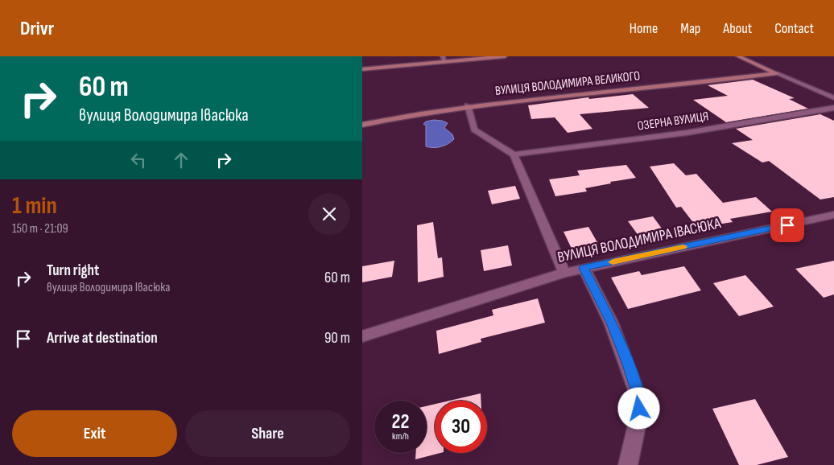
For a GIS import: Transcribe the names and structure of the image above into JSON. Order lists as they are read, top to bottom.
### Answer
{
  "streets": {
    "street": ["ВУЛИЦЯ ВОЛОДИМИРА ВЕЛИКОГО", "ОЗЕРНА ВУЛИЦЯ", "ВУЛИЦЯ ВОЛОДИМИРА ІВАСЮКА"]
  },
  "page": {
    "header": "Drivr",
    "nav": [
      "Home",
      "Map",
      "About",
      "Contact"
    ],
    "turn": ["60 m", "вулиця Володимира Івасюка"],
    "heading": ["1 min", "150 m · 21:09"],
    "list": [
      {
        "name": "Turn right",
        "note": "вулиця Володимира Івасюка",
        "value": "60 m"
      },
      {
        "name": "Arrive at destination",
        "value": "90 m"
      }
    ],
    "speed": "22 km/h",
    "limit": "30",
    "buttons": ["Exit", "Share"]
  }
}
